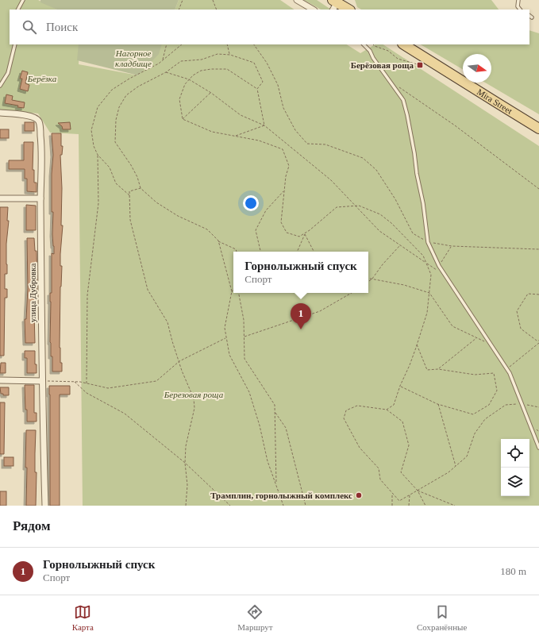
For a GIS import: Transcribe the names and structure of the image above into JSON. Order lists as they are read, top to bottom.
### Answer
{
  "streets": {
    "main road": ["Mira Street"],
    "street": ["улица Дубровка"]
  },
  "parks": ["Нагорное кладбище", "Берёзка", "Березовая роща"],
  "places": {
    "transit": ["Берёзовая роща"],
    "other": ["Трамплин, горнолыжный комплекс"]
  },
  "north": "right",
  "page": {
    "search": "Поиск",
    "popup": ["Горнолыжный спуск", "Спорт"],
    "pins": "1",
    "heading": "Рядом",
    "list": [
      {
        "mark": "1",
        "name": "Горнолыжный спуск",
        "note": "Спорт",
        "value": "180 m"
      }
    ],
    "nav": ["Карта", "Маршрут", "Сохранённые"]
  }
}
